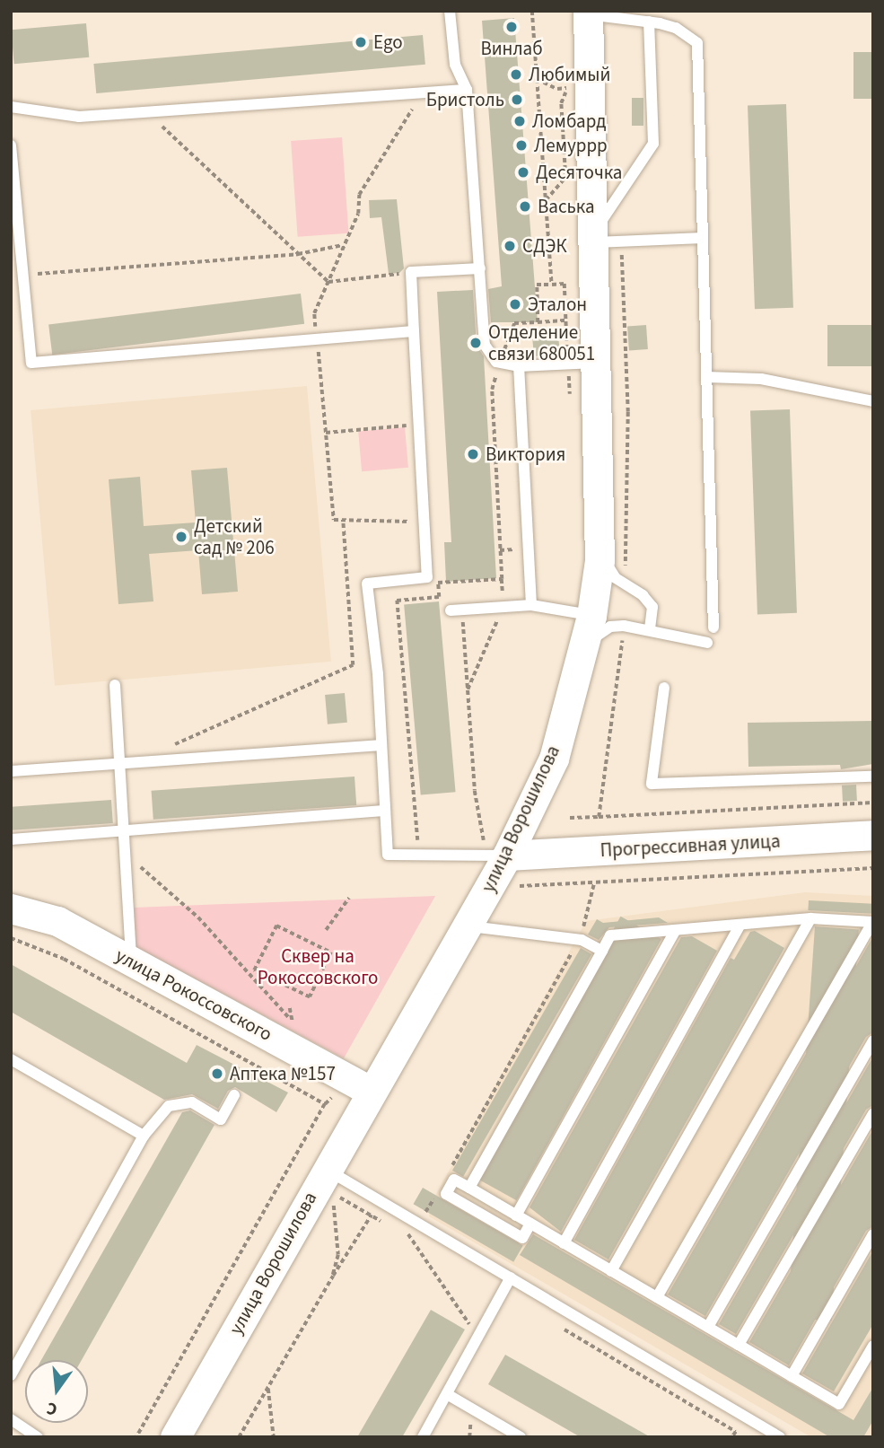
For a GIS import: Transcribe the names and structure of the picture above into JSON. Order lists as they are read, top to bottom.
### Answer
{
  "streets": {
    "main road": ["улица Ворошилова", "Прогрессивная улица", "улица Рокоссовского"]
  },
  "crossings": [
    ["улица Ворошилова", "Прогрессивная улица"],
    ["улица Ворошилова", "улица Рокоссовского"]
  ],
  "parks": ["Сквер на Рокоссовского"],
  "places": [
    "Винлаб",
    "Ego",
    "Любимый",
    "Бристоль",
    "Ломбард",
    "Лемуррр",
    "Десяточка",
    "Васька",
    "СДЭК",
    "Эталон",
    "Отделение связи 680051",
    "Виктория",
    "Детский сад № 206",
    "Аптека №157"
  ],
  "north": "bottom"
}
